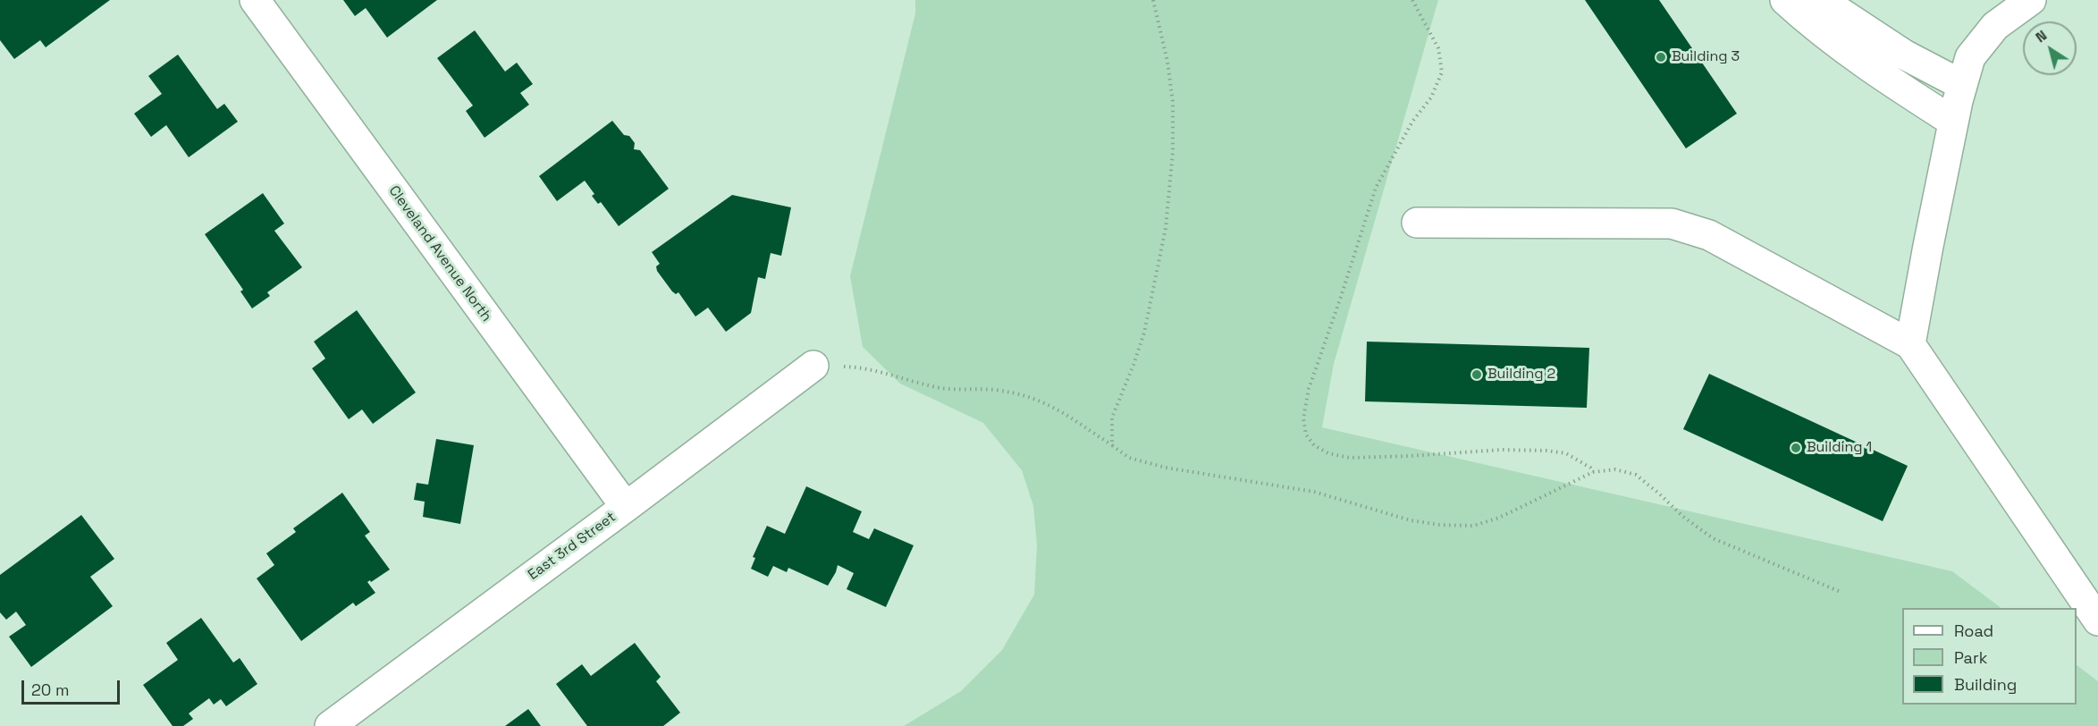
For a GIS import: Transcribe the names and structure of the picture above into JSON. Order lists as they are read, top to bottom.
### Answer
{
  "streets": {
    "street": ["Cleveland Avenue North", "East 3rd Street"]
  },
  "crossings": [
    ["Cleveland Avenue North", "East 3rd Street"]
  ],
  "places": ["Building 3", "Building 2", "Building 1"],
  "legend": ["Road", "Park", "Building"],
  "scale_bar": "20 m",
  "north": "top left"
}
